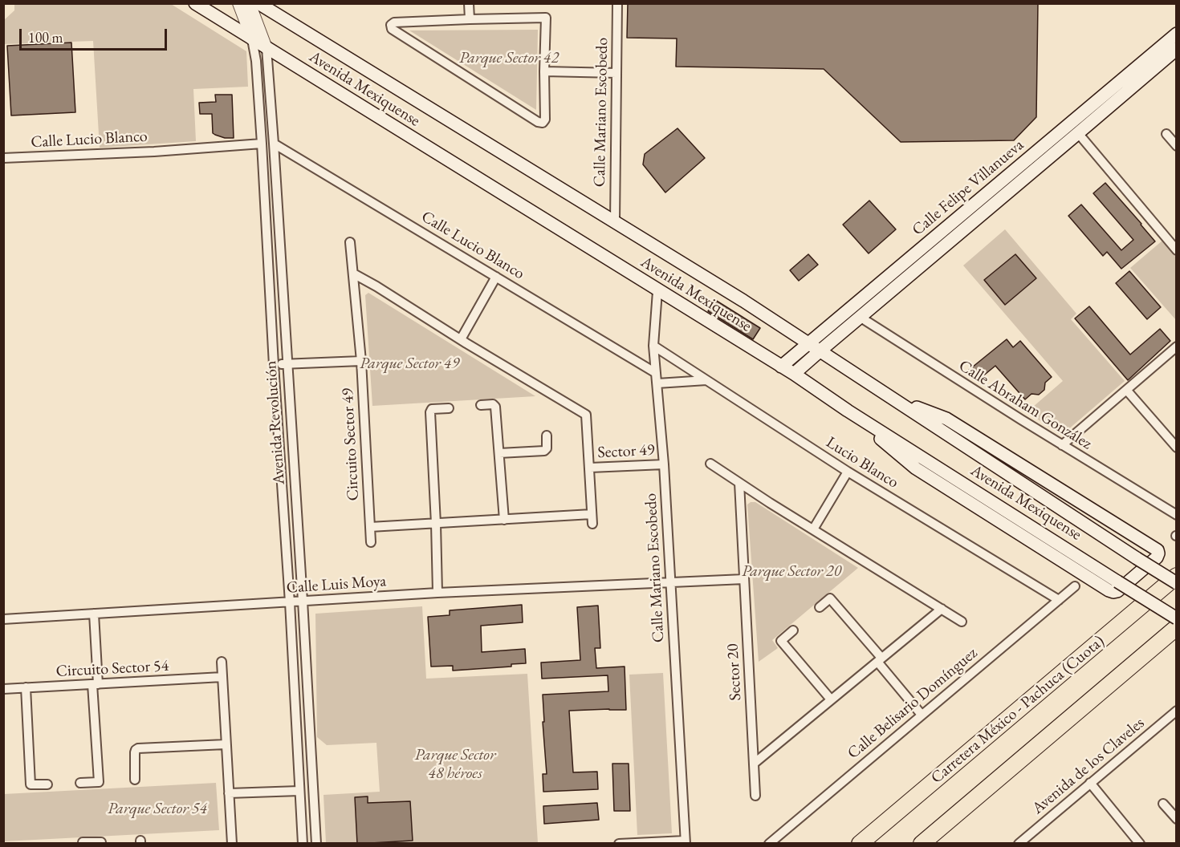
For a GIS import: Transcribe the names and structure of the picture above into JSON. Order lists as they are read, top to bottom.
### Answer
{
  "streets": {
    "highway": ["Carretera México - Pachuca (Cuota)"],
    "main road": ["Avenida Mexiquense", "Calle Felipe Villanueva"],
    "street": [
      "Calle Mariano Escobedo",
      "Calle Lucio Blanco",
      "Calle Abraham González",
      "Avenida Revolución",
      "Circuito Sector 49",
      "Sector 49",
      "Lucio Blanco",
      "Calle Luis Moya",
      "Circuito Sector 54",
      "Sector 20",
      "Calle Belisario Domínguez",
      "Avenida de los Claveles"
    ]
  },
  "crossings": [
    ["Avenida Mexiquense", "Calle Mariano Escobedo"],
    ["Avenida Mexiquense", "Calle Felipe Villanueva"],
    ["Avenida Mexiquense", "Avenida Revolución"],
    ["Calle Mariano Escobedo", "Calle Lucio Blanco"],
    ["Calle Mariano Escobedo", "Sector 49"],
    ["Calle Mariano Escobedo", "Lucio Blanco"],
    ["Calle Mariano Escobedo", "Calle Luis Moya"],
    ["Calle Lucio Blanco", "Avenida Revolución"],
    ["Calle Felipe Villanueva", "Calle Abraham González"],
    ["Avenida Revolución", "Calle Luis Moya"],
    ["Lucio Blanco", "Calle Belisario Domínguez"]
  ],
  "parks": [
    "Parque Sector 42",
    "Parque Sector 49",
    "Parque Sector 20",
    "Parque Sector 48 héroes",
    "Parque Sector 54"
  ],
  "scale_bar": "100 m"
}
